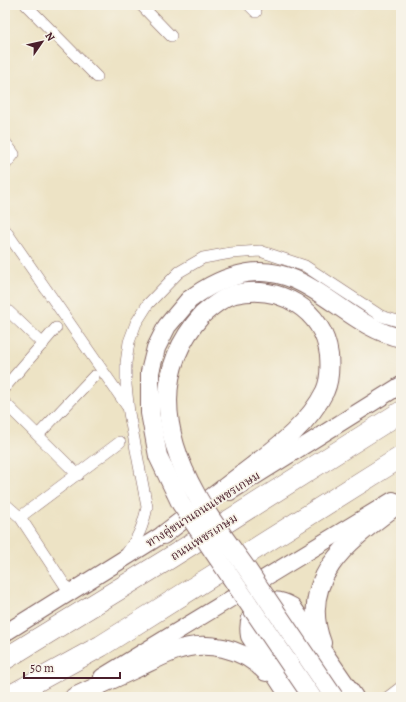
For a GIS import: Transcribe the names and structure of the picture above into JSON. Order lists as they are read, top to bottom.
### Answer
{
  "streets": {
    "highway": ["ถนนเพชรเกษม"],
    "main road": ["ทางคู่ขนานถนนเพชรเกษม"]
  },
  "scale_bar": "50 m",
  "north": "top right"
}
